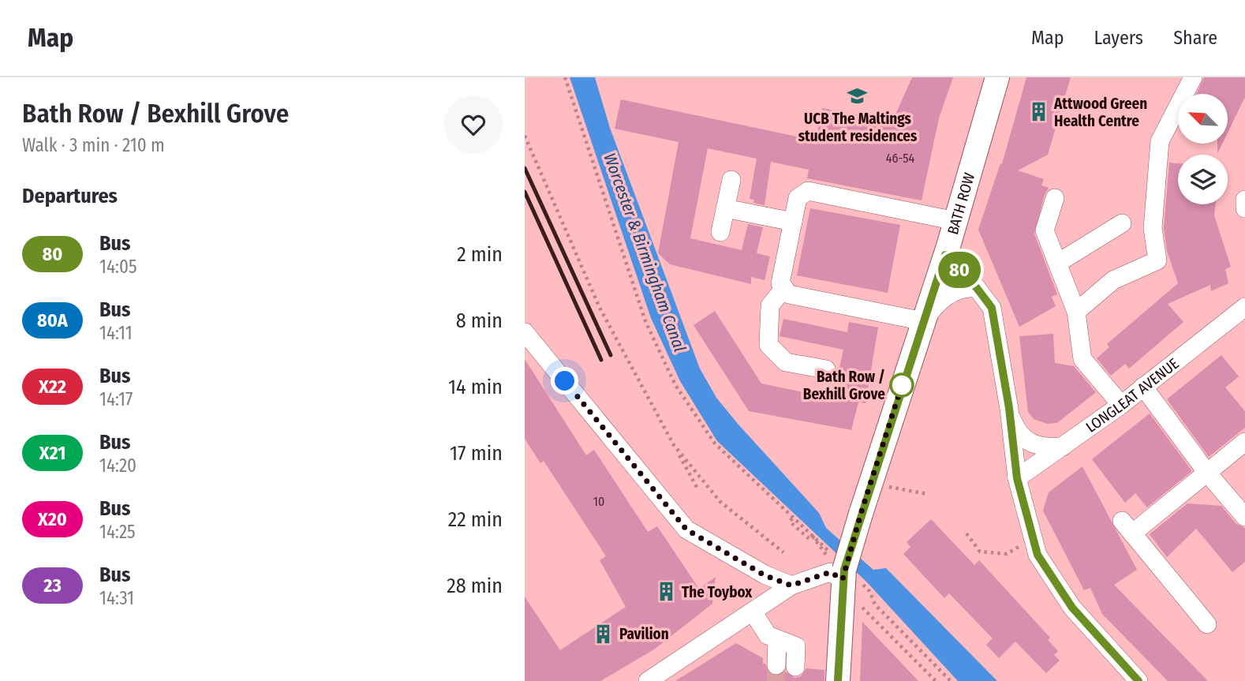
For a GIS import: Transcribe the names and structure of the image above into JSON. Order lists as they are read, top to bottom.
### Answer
{
  "streets": {
    "main road": ["BATH ROW"],
    "street": ["LONGLEAT AVENUE"]
  },
  "water": ["Worcester & Birmingham Canal"],
  "places": {
    "school or university": ["UCB The Maltings student residences"],
    "building": ["Attwood Green Health Centre", "The Toybox", "Pavilion"],
    "other": ["Bath Row / Bexhill Grove"]
  },
  "lines": ["bus line 80"],
  "house_numbers": ["46-54", "10"],
  "north": "top left",
  "page": {
    "header": "Map",
    "nav": ["Map", "Layers", "Share"],
    "heading": [
      ["Bath Row / Bexhill Grove", "Walk · 3 min · 210 m"],
      "Departures"
    ],
    "on_map": "80",
    "list": [
      {
        "mark": "80",
        "name": "Bus",
        "note": "14:05",
        "value": "2 min"
      },
      {
        "mark": "80A",
        "name": "Bus",
        "note": "14:11",
        "value": "8 min"
      },
      {
        "mark": "X22",
        "name": "Bus",
        "note": "14:17",
        "value": "14 min"
      },
      {
        "mark": "X21",
        "name": "Bus",
        "note": "14:20",
        "value": "17 min"
      },
      {
        "mark": "X20",
        "name": "Bus",
        "note": "14:25",
        "value": "22 min"
      },
      {
        "mark": "23",
        "name": "Bus",
        "note": "14:31",
        "value": "28 min"
      }
    ]
  }
}
